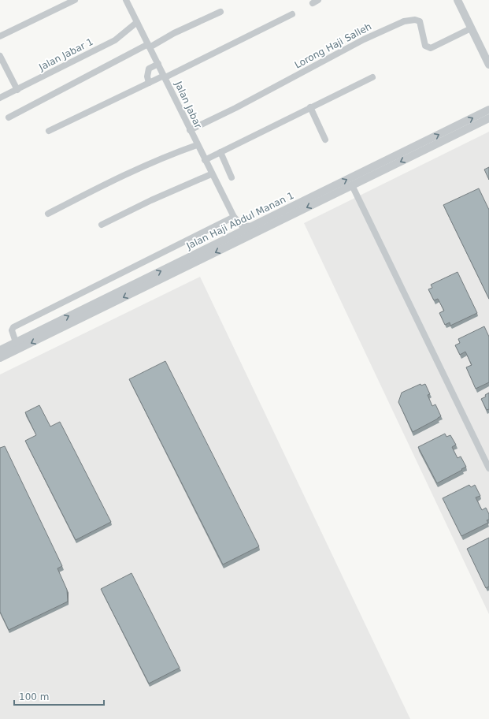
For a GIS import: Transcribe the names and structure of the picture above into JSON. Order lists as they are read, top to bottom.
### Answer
{
  "streets": {
    "street": [
      "Lorong Haji Salleh",
      "Jalan Jabar 1",
      "Jalan Jabar",
      "Jalan Haji Abdul Manan 1"
    ]
  },
  "crossings": [
    ["Lorong Haji Salleh", "Jalan Jabar"],
    ["Jalan Jabar 1", "Jalan Jabar"]
  ],
  "scale_bar": "100 m"
}
